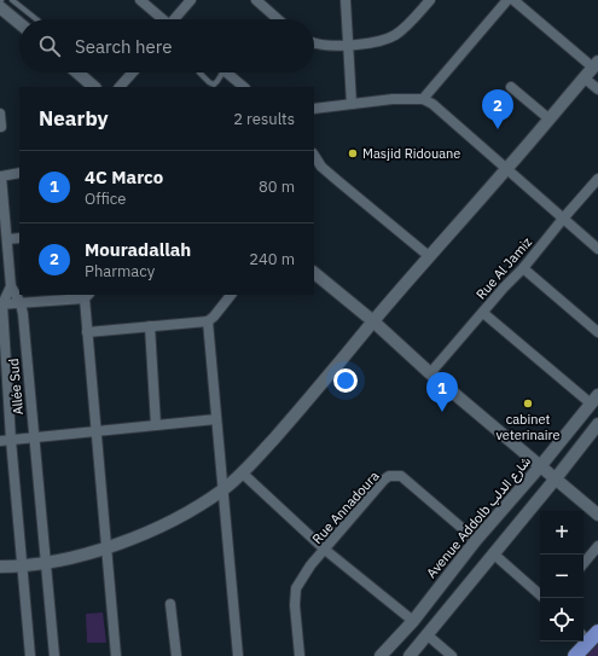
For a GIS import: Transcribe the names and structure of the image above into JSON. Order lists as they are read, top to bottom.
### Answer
{
  "streets": {
    "street": [
      "Rue Al Jamiz",
      "Allée Sud",
      "Rue Annadoura",
      "Avenue Addolb شارع الدلب"
    ]
  },
  "crossings": [
    ["Rue Annadoura", "Avenue Addolb شارع الدلب"]
  ],
  "places": ["Masjid Ridouane", "cabinet veterinaire"],
  "page": {
    "search": "Search here",
    "heading": ["Nearby", "2 results"],
    "pins": ["2", "1"],
    "list": [
      {
        "mark": "1",
        "name": "4C Marco",
        "note": "Office",
        "value": "80 m"
      },
      {
        "mark": "2",
        "name": "Mouradallah",
        "note": "Pharmacy",
        "value": "240 m"
      }
    ],
    "map_buttons": ["+", "−"]
  }
}
